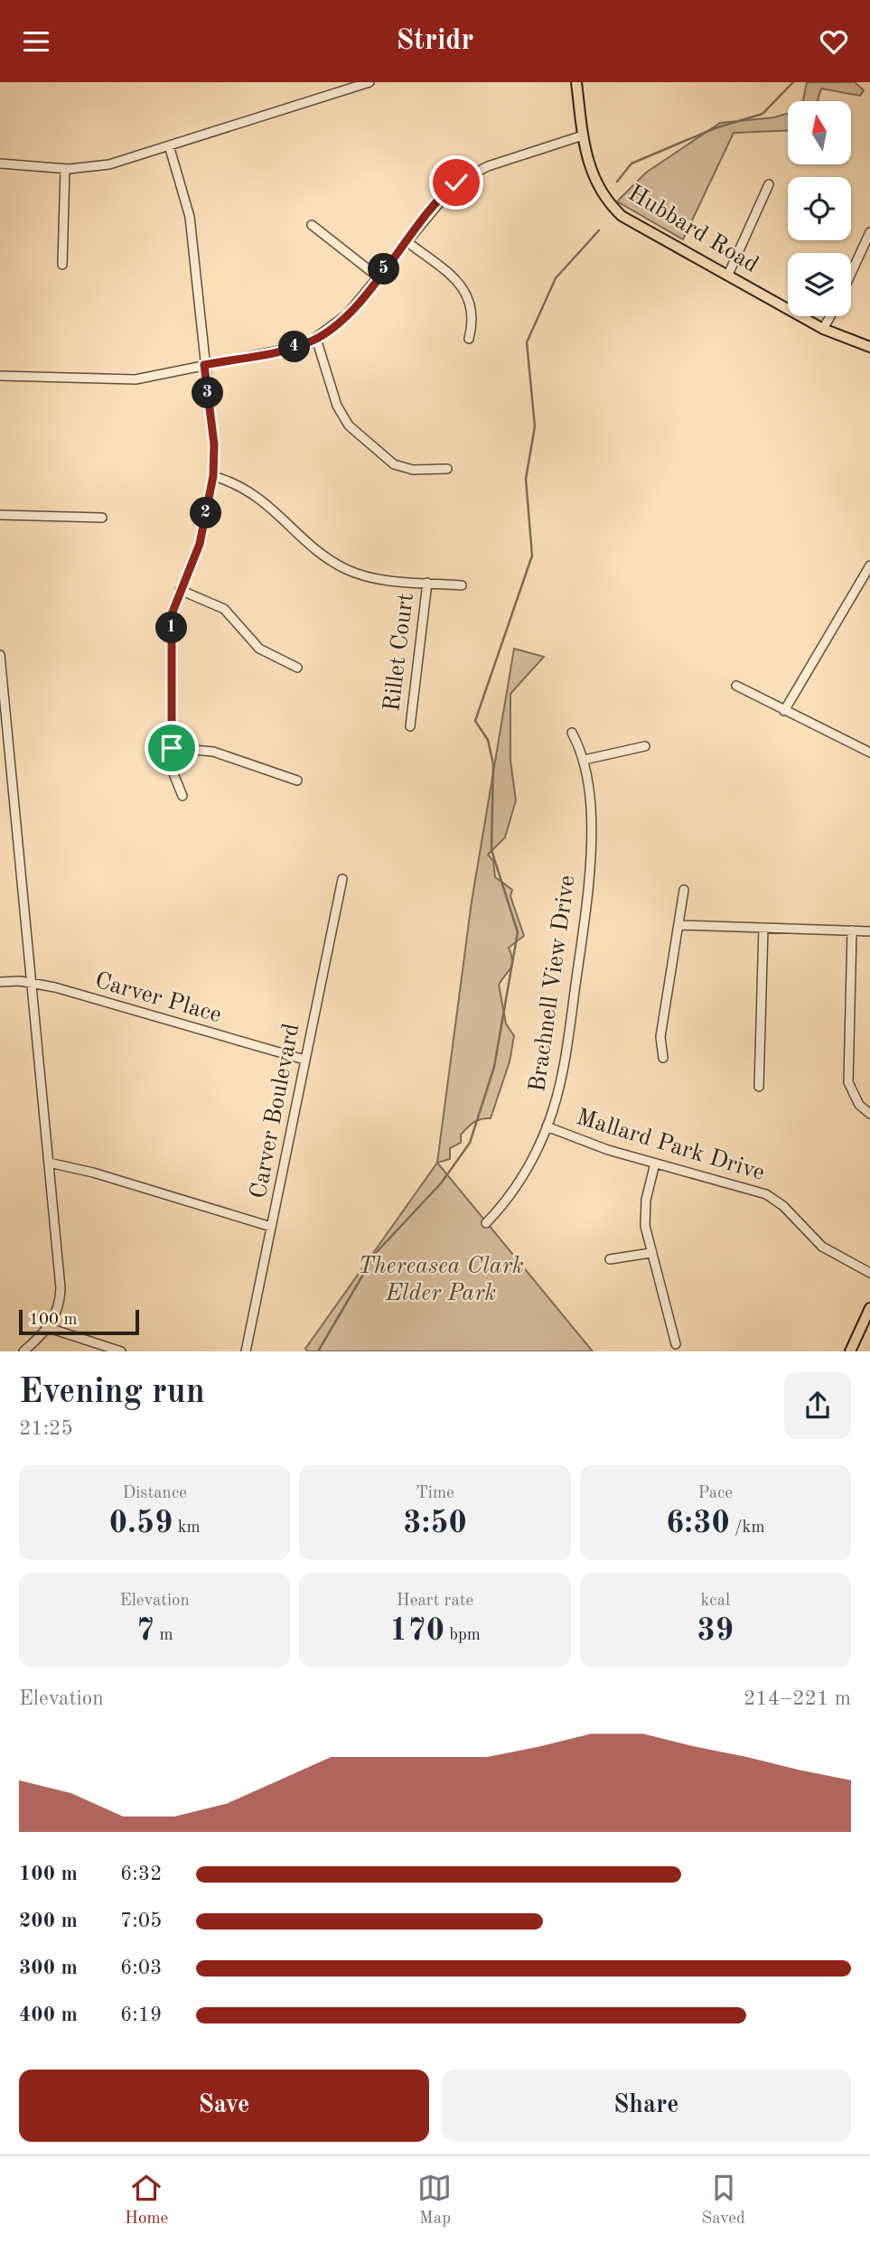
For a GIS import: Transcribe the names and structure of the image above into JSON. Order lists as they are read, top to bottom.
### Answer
{
  "streets": {
    "main road": ["Hubbard Road"],
    "street": [
      "Rillet Court",
      "Brachnell View Drive",
      "Carver Place",
      "Carver Boulevard",
      "Mallard Park Drive"
    ]
  },
  "crossings": [
    ["Brachnell View Drive", "Mallard Park Drive"],
    ["Carver Place", "Carver Boulevard"]
  ],
  "parks": ["Thereasea Clark Elder Park"],
  "scale_bar": "100 m",
  "north": "top",
  "page": {
    "header": "Stridr",
    "pins": [
      "5",
      "4",
      "3",
      "2",
      "1"
    ],
    "scale": "100 m",
    "heading": ["Evening run", "21:25"],
    "stats": [
      ["Distance", "0.59 km"],
      ["Time", "3:50"],
      ["Pace", "6:30 /km"],
      ["Elevation", "7 m"],
      ["Heart rate", "170 bpm"],
      ["kcal", "39"]
    ],
    "chart": ["Elevation", "214–221 m"],
    "list": [
      {
        "name": "100 m",
        "note": "6:32"
      },
      {
        "name": "200 m",
        "note": "7:05"
      },
      {
        "name": "300 m",
        "note": "6:03"
      },
      {
        "name": "400 m",
        "note": "6:19"
      }
    ],
    "buttons": ["Save", "Share"],
    "tabs": ["Home", "Map", "Saved"]
  }
}
